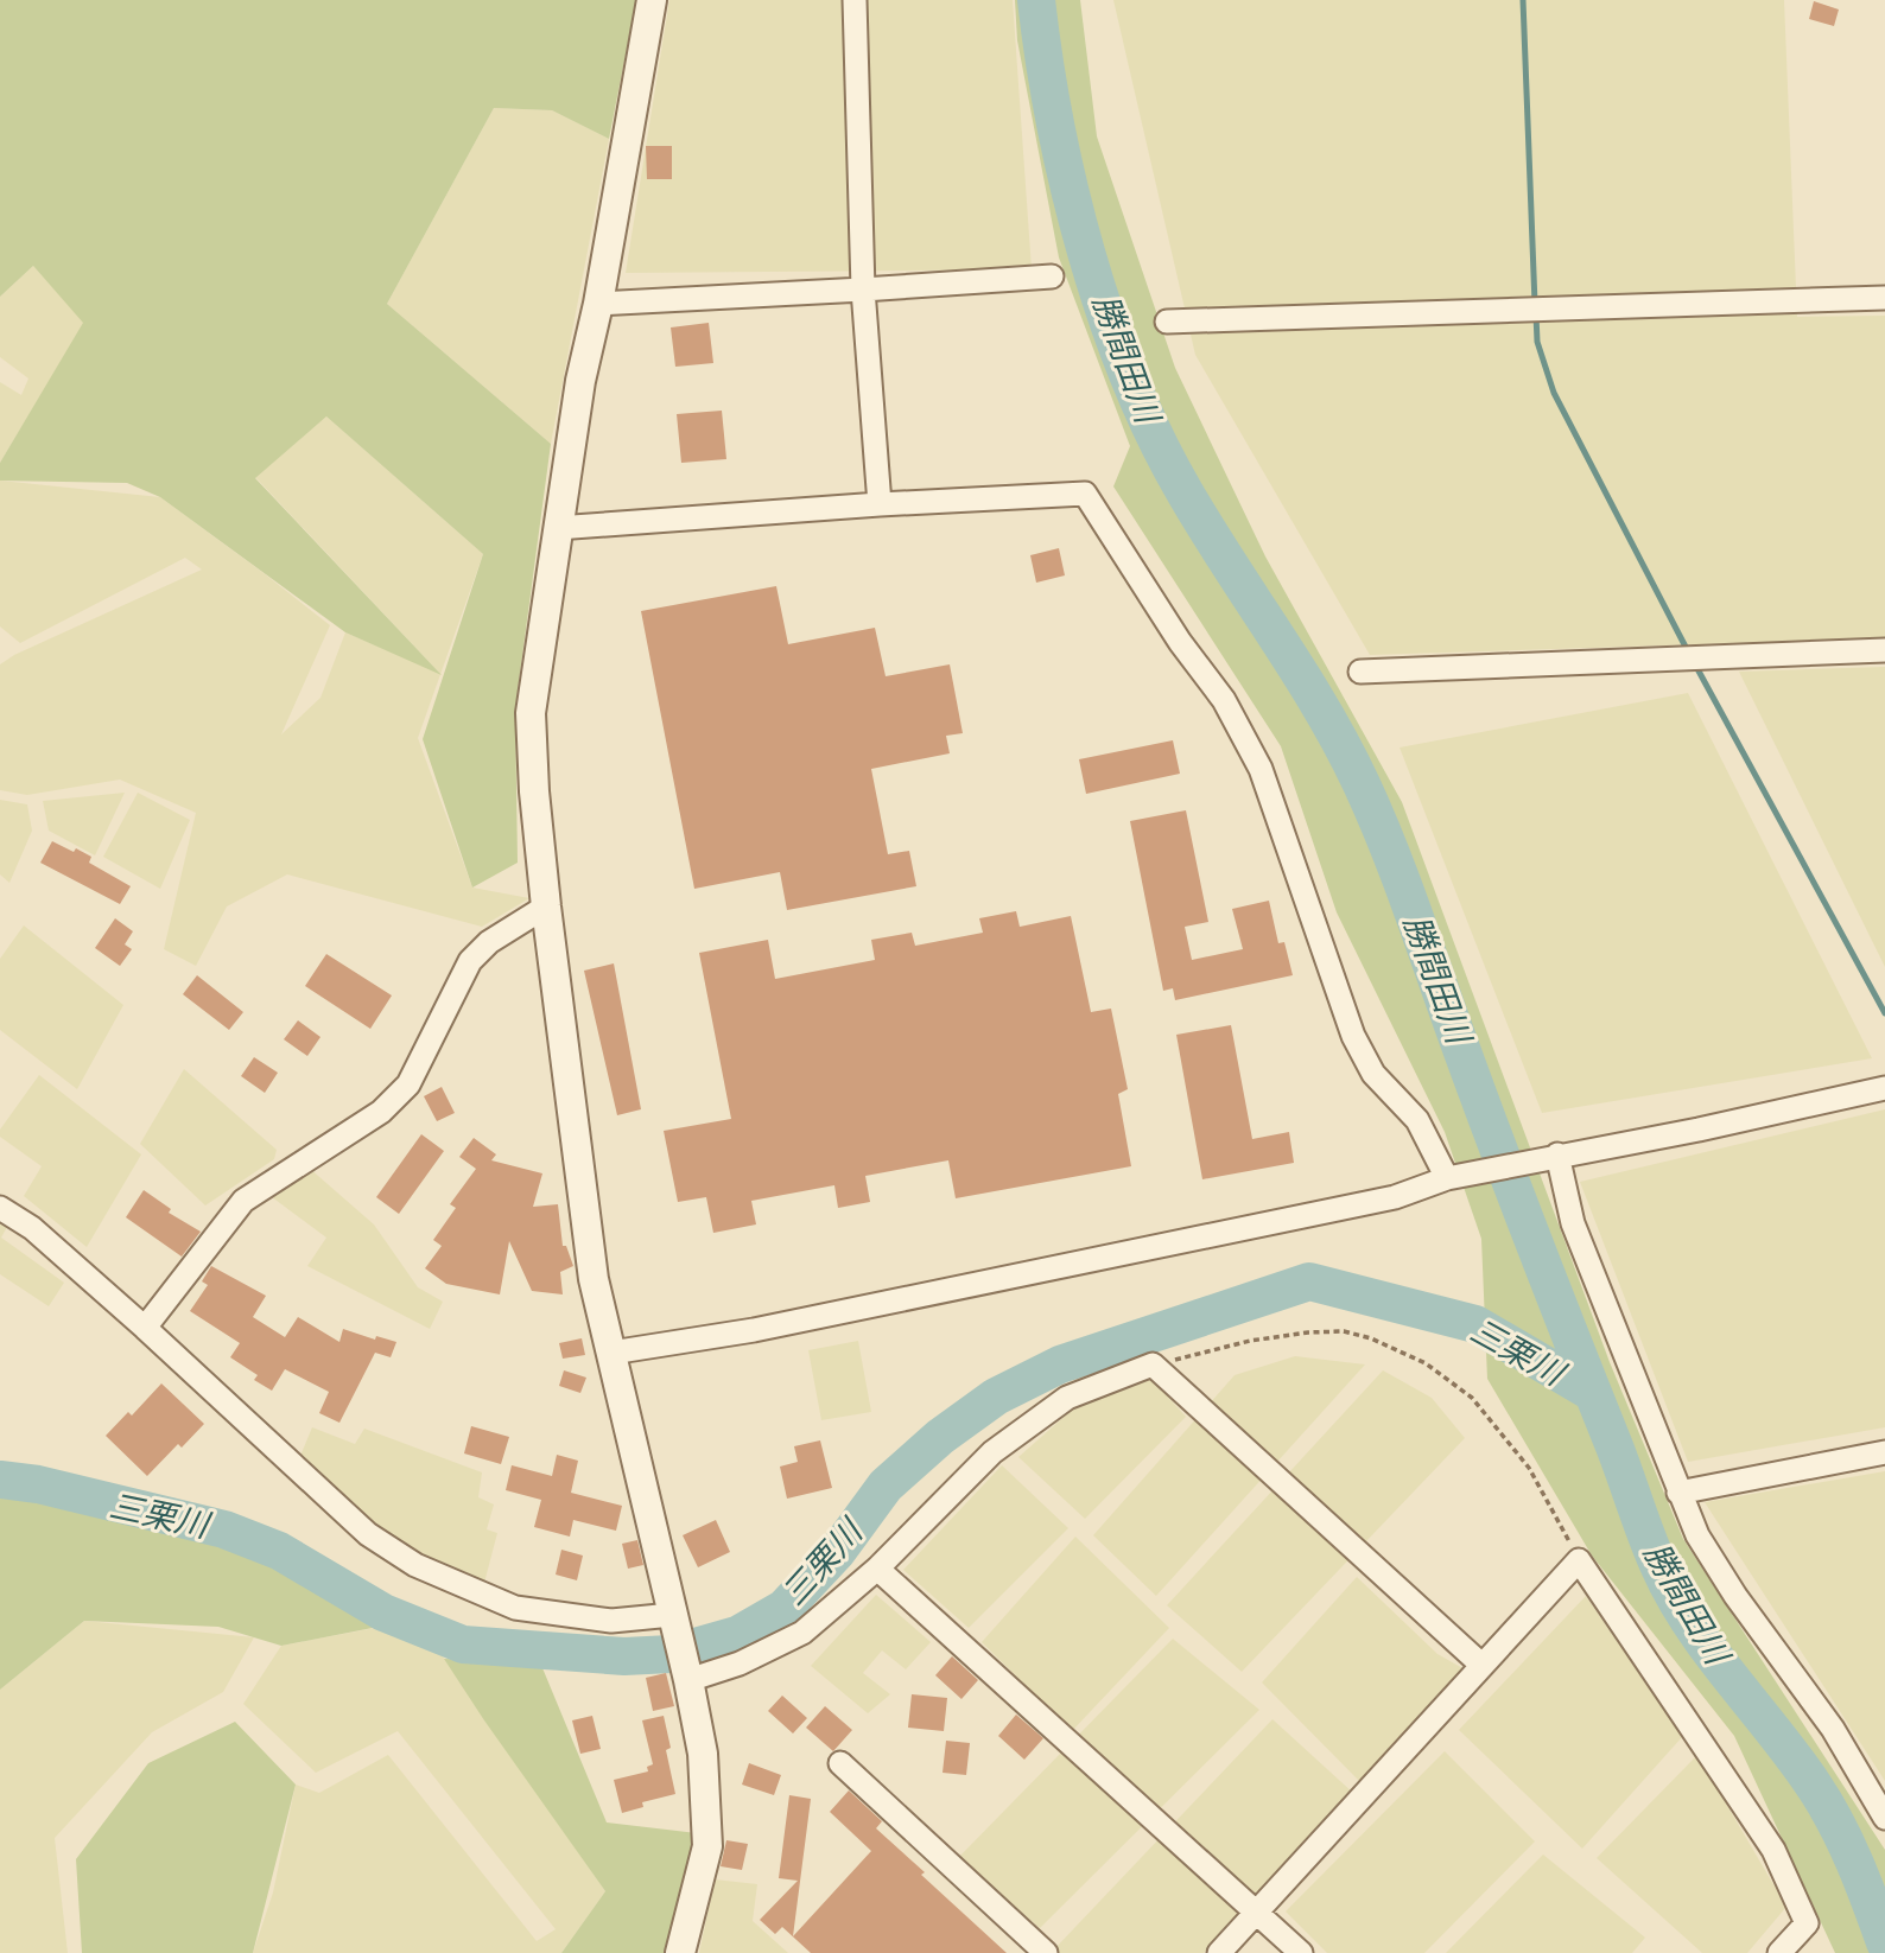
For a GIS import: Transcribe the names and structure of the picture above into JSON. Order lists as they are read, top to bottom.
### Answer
{
  "water": ["勝間田川", "三栗川"]
}
